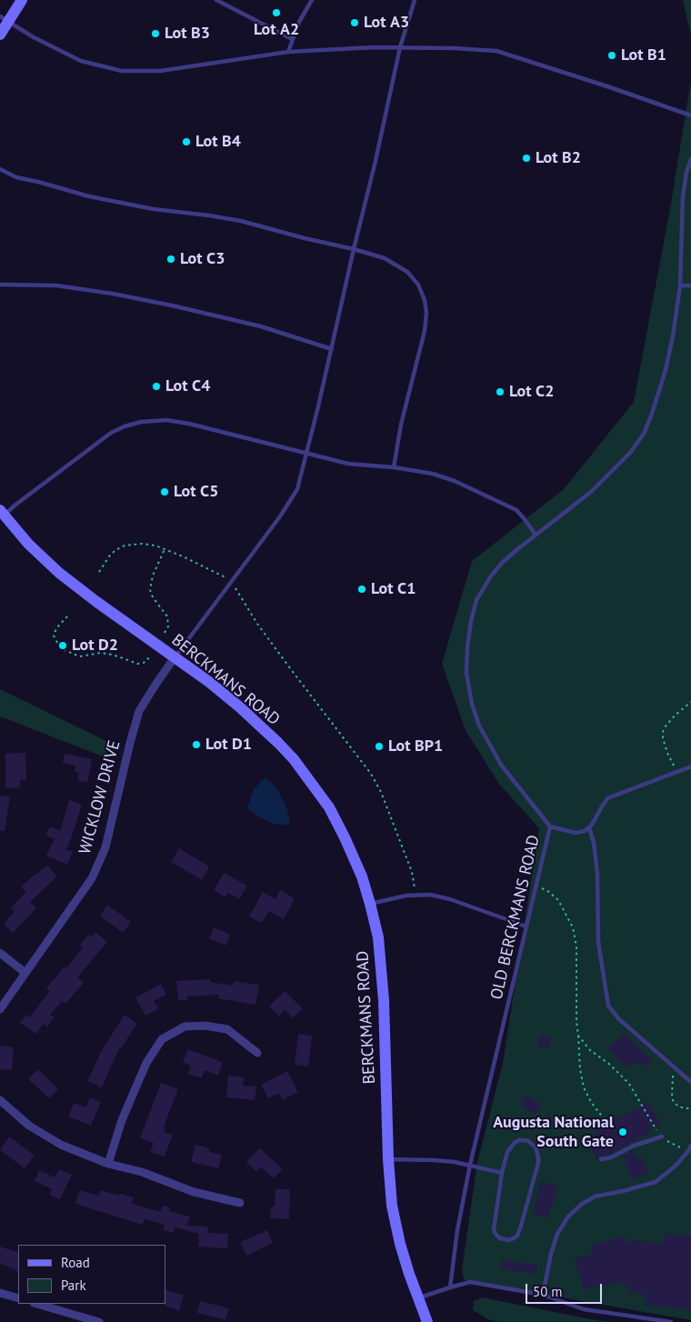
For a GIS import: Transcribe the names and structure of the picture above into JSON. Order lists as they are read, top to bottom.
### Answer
{
  "streets": {
    "main road": ["BERCKMANS ROAD"],
    "street": ["WICKLOW DRIVE"],
    "lane": ["OLD BERCKMANS ROAD"]
  },
  "crossings": [
    ["BERCKMANS ROAD", "WICKLOW DRIVE"]
  ],
  "places": [
    "Lot A2",
    "Lot A3",
    "Lot B3",
    "Lot B1",
    "Lot B4",
    "Lot B2",
    "Lot C3",
    "Lot C4",
    "Lot C2",
    "Lot C5",
    "Lot C1",
    "Lot D2",
    "Lot D1",
    "Lot BP1",
    "Augusta National South Gate"
  ],
  "legend": ["Road", "Park"],
  "scale_bar": "50 m"
}
